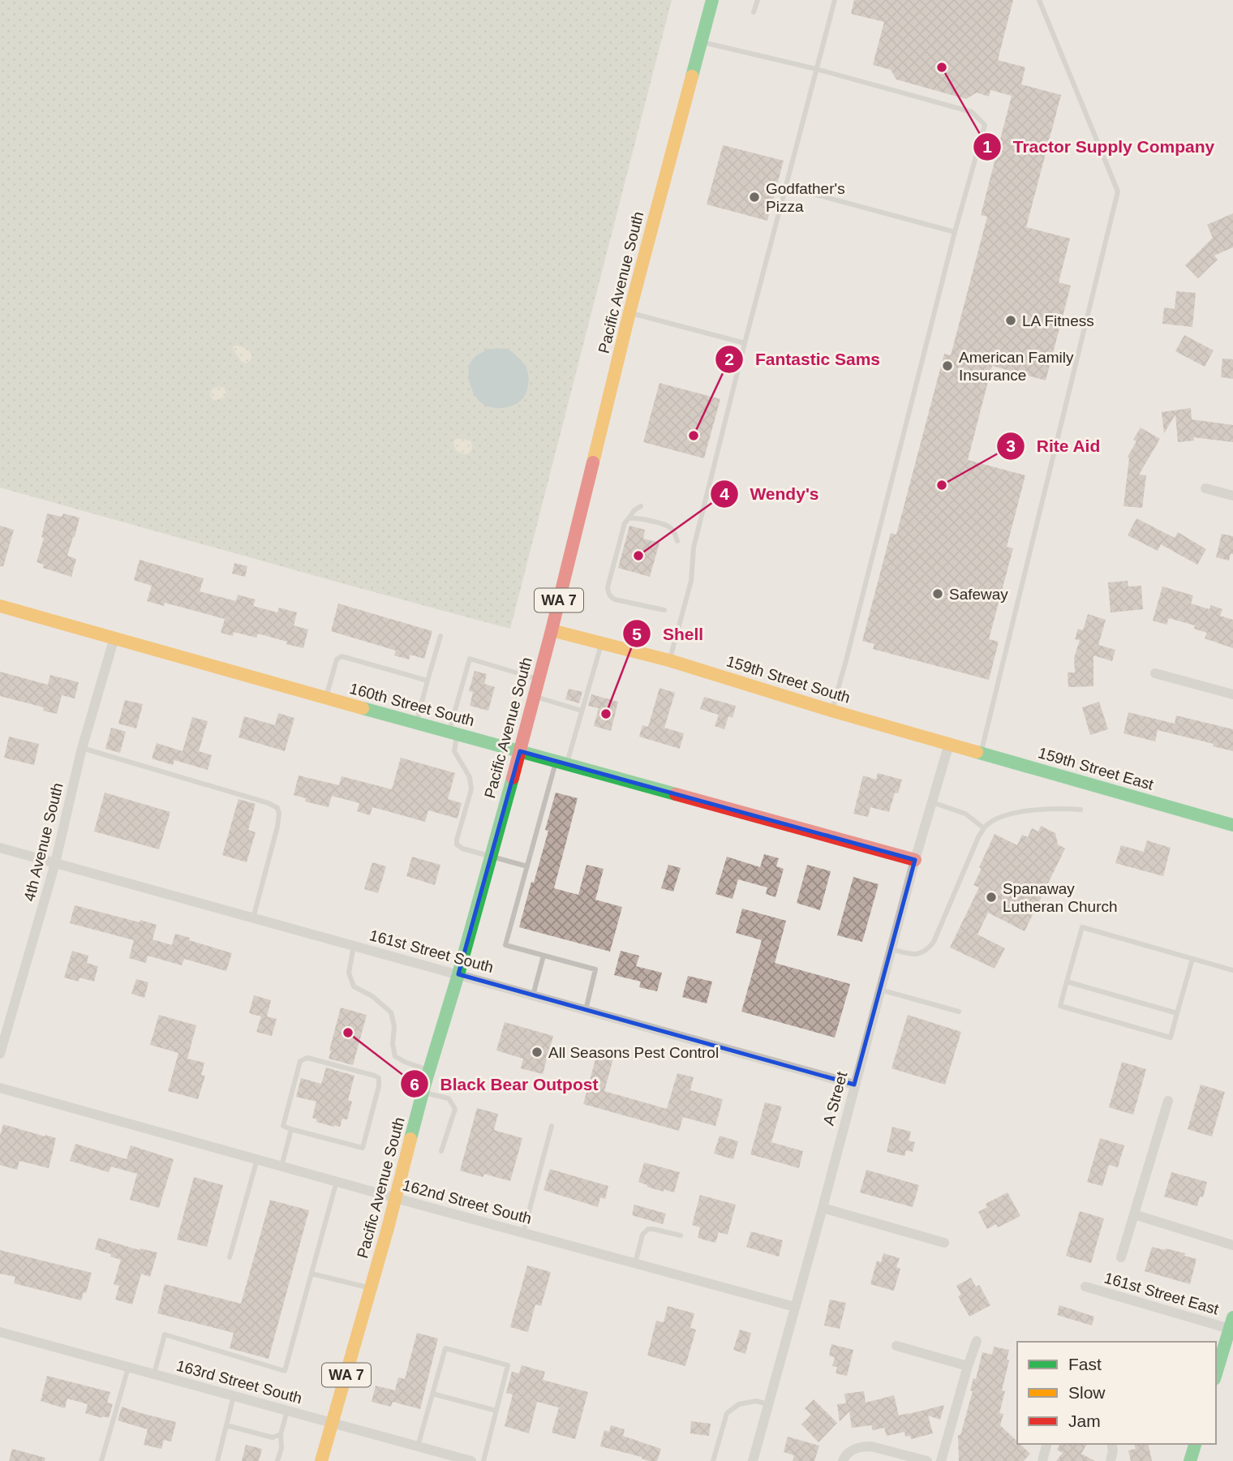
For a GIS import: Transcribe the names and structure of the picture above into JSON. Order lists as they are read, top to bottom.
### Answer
{
  "streets": {
    "street": [
      "Pacific Avenue South",
      "WA 7",
      "159th Street South",
      "160th Street South",
      "159th Street East",
      "4th Avenue South",
      "161st Street South",
      "A Street",
      "162nd Street South",
      "161st Street East",
      "163rd Street South"
    ]
  },
  "crossings": [
    ["Pacific Avenue South", "159th Street South"],
    ["Pacific Avenue South", "160th Street South"],
    ["Pacific Avenue South", "161st Street South"],
    ["Pacific Avenue South", "162nd Street South"],
    ["Pacific Avenue South", "163rd Street South"],
    ["159th Street South", "159th Street East"],
    ["159th Street South", "A Street"],
    ["160th Street South", "4th Avenue South"],
    ["160th Street South", "A Street"],
    ["159th Street East", "A Street"],
    ["4th Avenue South", "161st Street South"],
    ["161st Street South", "A Street"],
    ["A Street", "162nd Street South"]
  ],
  "places": [
    "Tractor Supply Company",
    "Godfather's Pizza",
    "LA Fitness",
    "American Family Insurance",
    "Fantastic Sams",
    "Rite Aid",
    "Wendy's",
    "Safeway",
    "Shell",
    "Spanaway Lutheran Church",
    "Black Bear Outpost",
    "All Seasons Pest Control"
  ],
  "legend": ["Fast", "Slow", "Jam"]
}
